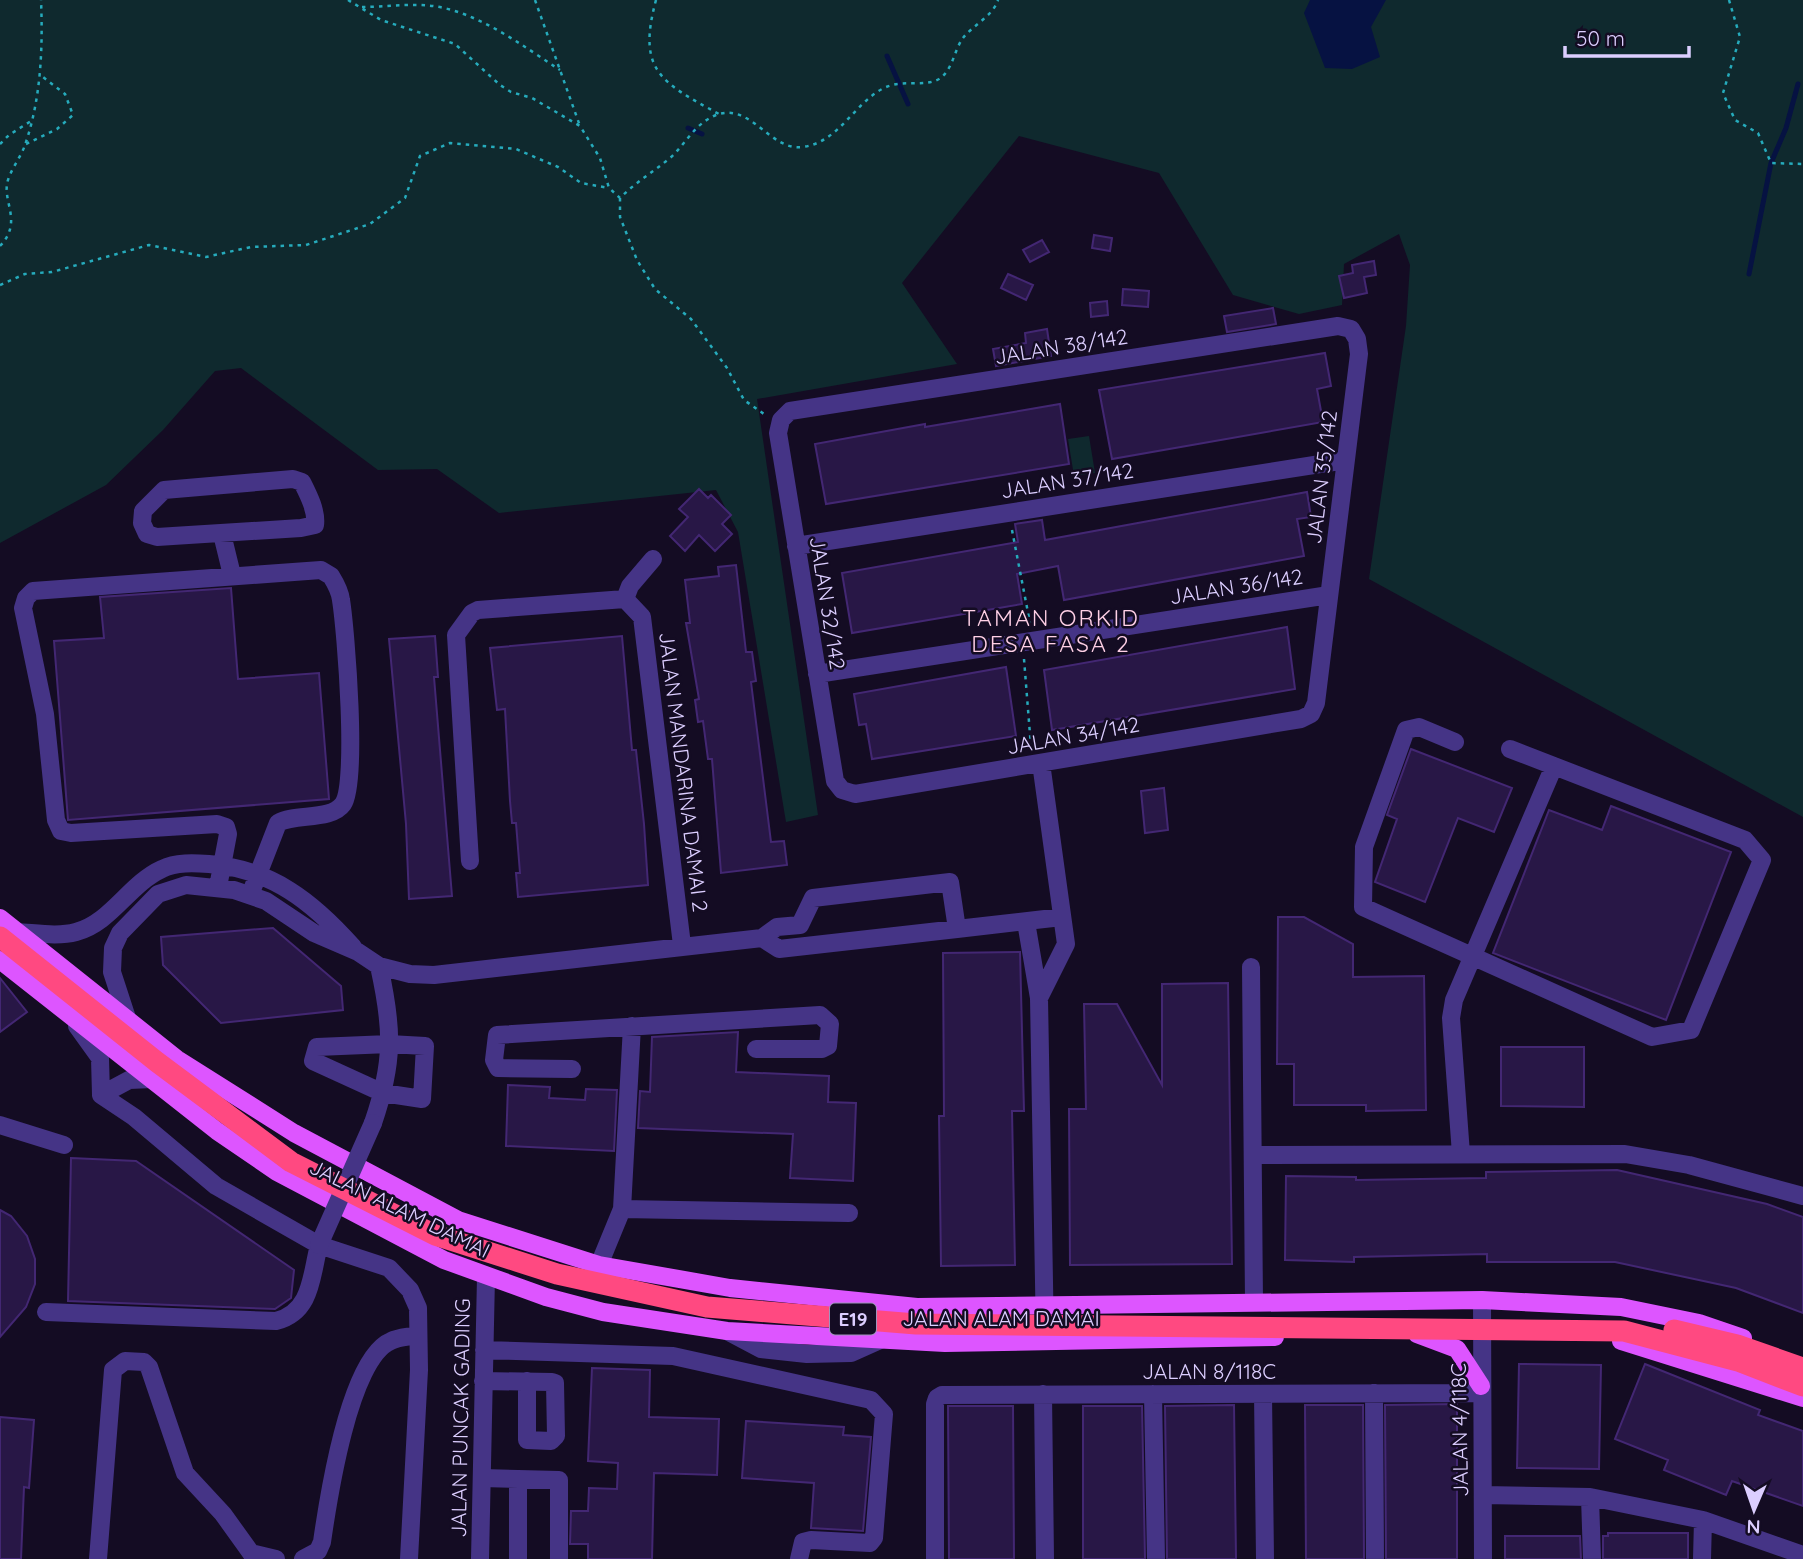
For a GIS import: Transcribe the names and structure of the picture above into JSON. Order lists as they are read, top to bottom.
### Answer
{
  "streets": {
    "highway": ["E19"],
    "main road": ["JALAN ALAM DAMAI"],
    "street": [
      "JALAN 38/142",
      "JALAN 35/142",
      "JALAN 37/142",
      "JALAN 36/142",
      "JALAN 32/142",
      "JALAN 34/142",
      "JALAN MANDARINA DAMAI 2",
      "JALAN 8/118C",
      "JALAN PUNCAK GADING",
      "JALAN 4/118C"
    ]
  },
  "crossings": [
    ["JALAN 38/142", "JALAN 35/142"],
    ["JALAN 38/142", "JALAN 32/142"],
    ["JALAN 35/142", "JALAN 37/142"],
    ["JALAN 35/142", "JALAN 36/142"],
    ["JALAN 35/142", "JALAN 34/142"],
    ["JALAN 37/142", "JALAN 32/142"],
    ["JALAN 36/142", "JALAN 32/142"],
    ["JALAN 32/142", "JALAN 34/142"],
    ["JALAN ALAM DAMAI", "E19"],
    ["JALAN ALAM DAMAI", "JALAN PUNCAK GADING"],
    ["JALAN ALAM DAMAI", "JALAN 4/118C"],
    ["JALAN 8/118C", "JALAN 4/118C"]
  ],
  "districts": ["TAMAN ORKID DESA FASA 2"],
  "scale_bar": "50 m",
  "north": "bottom"
}
